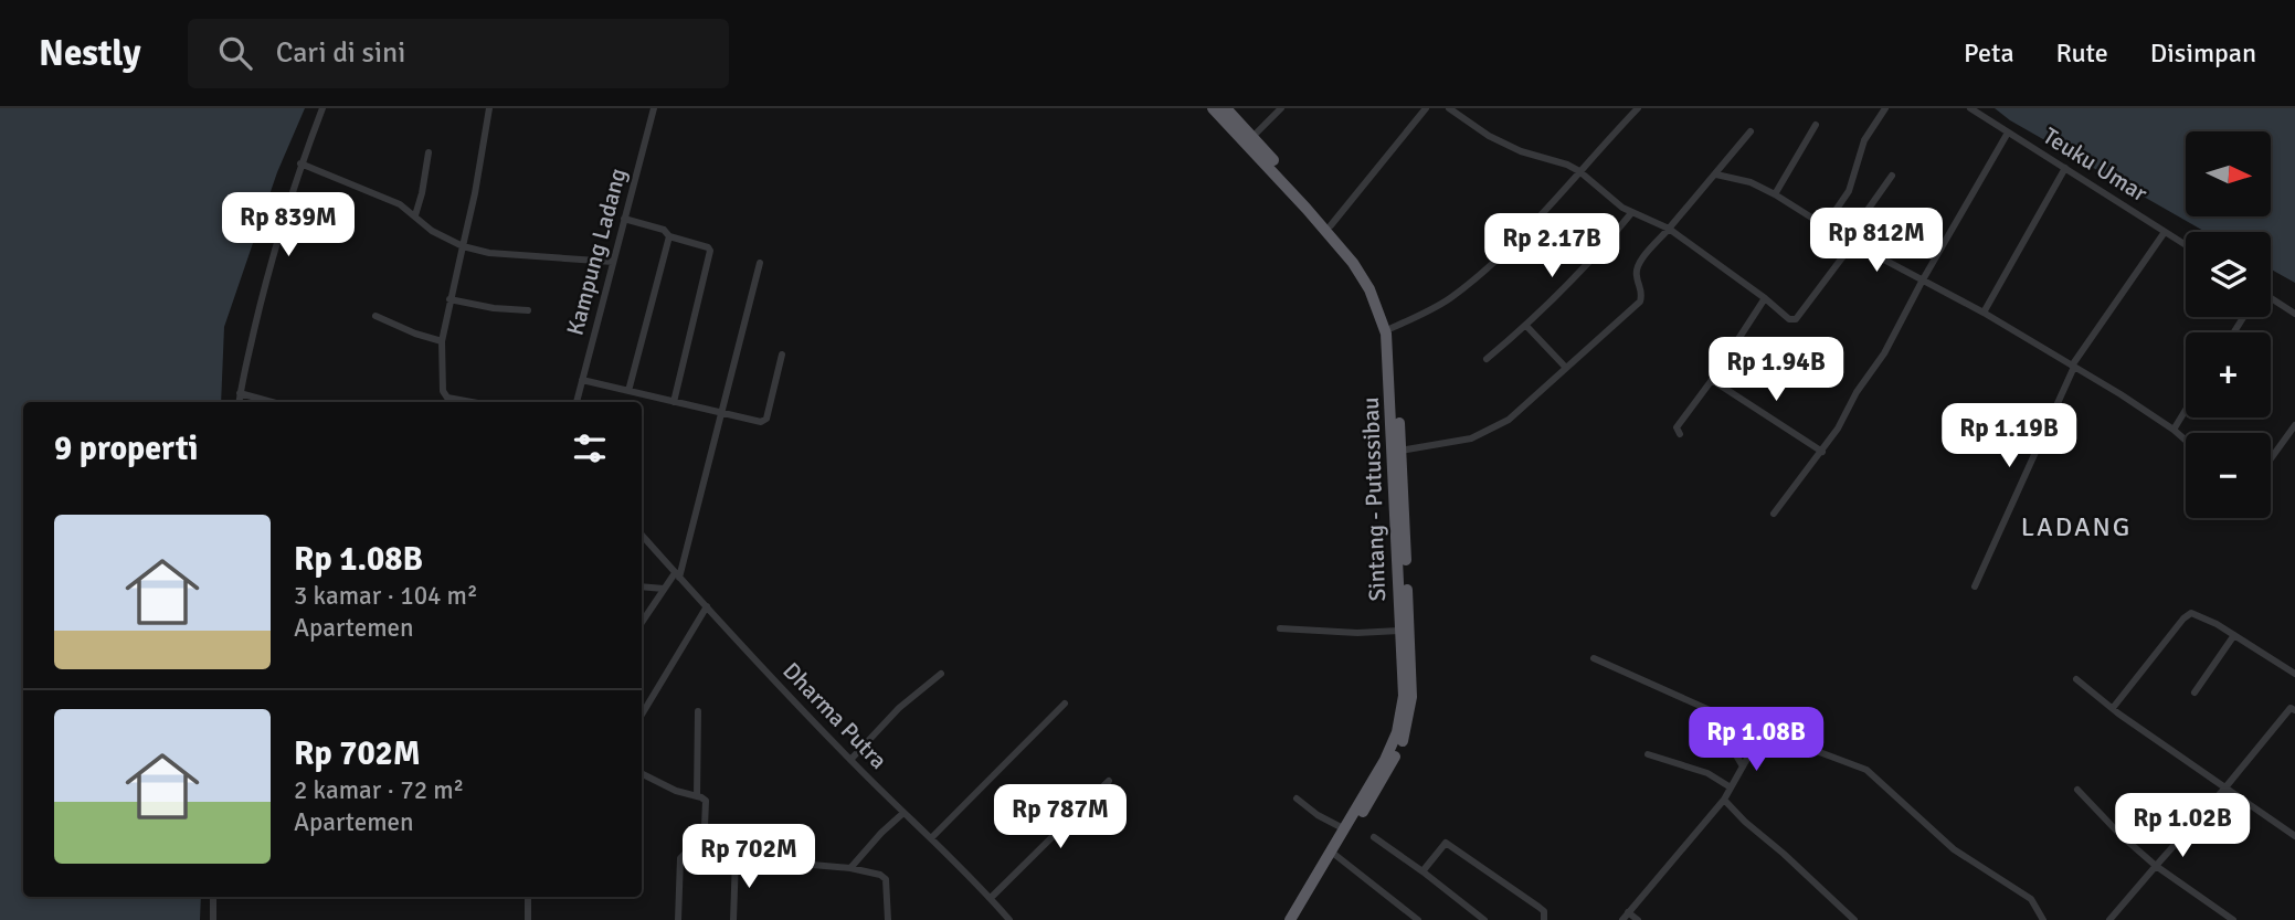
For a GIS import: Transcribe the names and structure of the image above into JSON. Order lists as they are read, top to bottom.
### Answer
{
  "streets": {
    "highway": ["Sintang - Putussibau"],
    "street": ["Teuku Umar", "Kampung Ladang", "Dharma Putra"]
  },
  "districts": ["LADANG"],
  "north": "right",
  "page": {
    "header": "Nestly",
    "search": "Cari di sini",
    "nav": ["Peta", "Rute", "Disimpan"],
    "map_buttons": ["+", "−"],
    "price": [
      "Rp 839M",
      "Rp 812M",
      "Rp 2.17B",
      "Rp 1.94B",
      "Rp 1.19B",
      "Rp 1.08B",
      "Rp 787M",
      "Rp 1.02B",
      "Rp 702M"
    ],
    "heading": "9 properti",
    "list": [
      {
        "name": "Rp 1.08B",
        "note": "3 kamar · 104 m² · Apartemen"
      },
      {
        "name": "Rp 702M",
        "note": "2 kamar · 72 m² · Apartemen"
      }
    ]
  }
}
